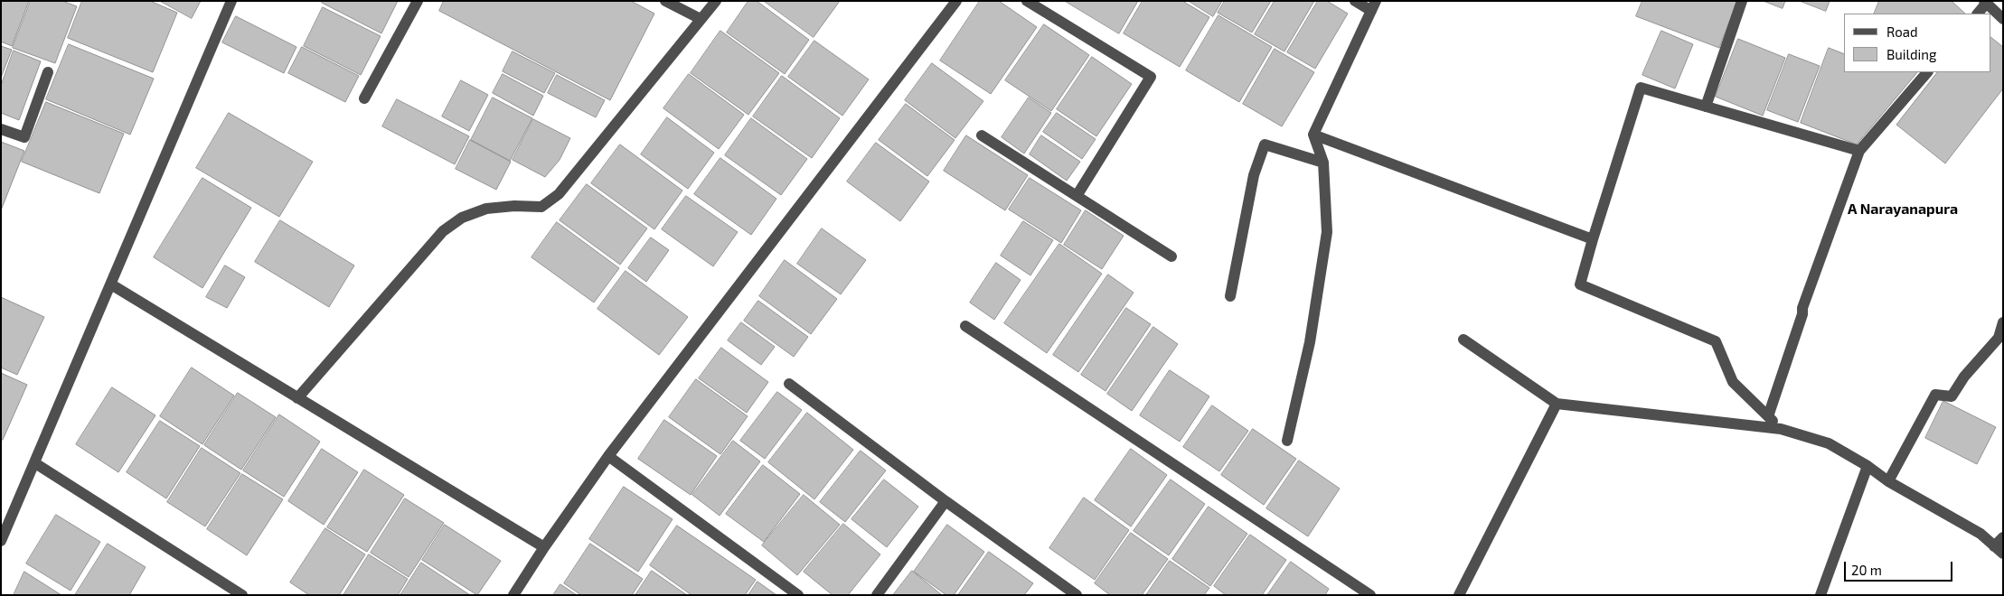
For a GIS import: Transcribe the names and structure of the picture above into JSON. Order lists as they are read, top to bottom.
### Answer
{
  "districts": ["A Narayanapura"],
  "legend": ["Road", "Building"],
  "scale_bar": "20 m"
}
